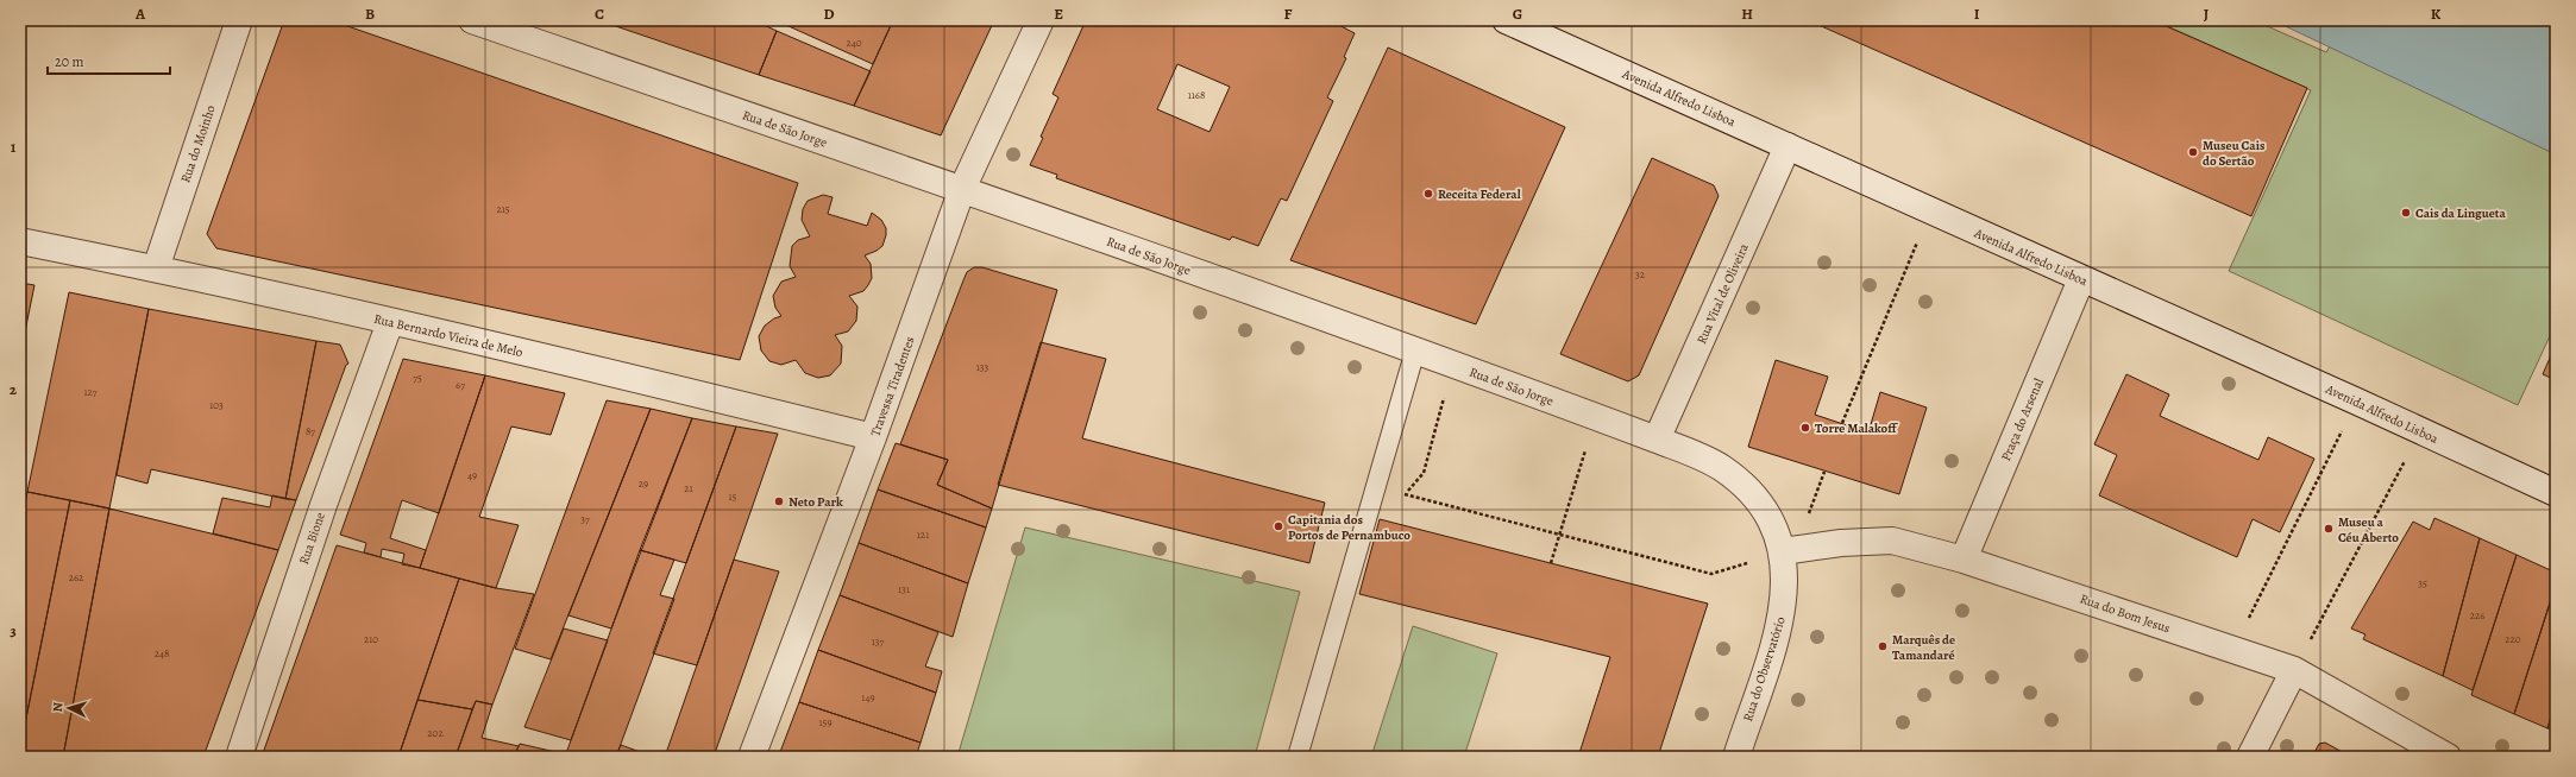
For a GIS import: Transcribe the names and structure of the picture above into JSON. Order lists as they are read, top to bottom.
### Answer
{
  "streets": {
    "street": [
      "Avenida Alfredo Lisboa",
      "Rua de São Jorge",
      "Rua do Moinho",
      "Rua Vital de Oliveira",
      "Rua Bernardo Vieira de Melo",
      "Travessa Tiradentes",
      "Praça do Arsenal",
      "Rua Bione",
      "Rua do Bom Jesus",
      "Rua do Observatório"
    ]
  },
  "crossings": [
    ["Avenida Alfredo Lisboa", "Rua Vital de Oliveira"],
    ["Avenida Alfredo Lisboa", "Praça do Arsenal"],
    ["Rua de São Jorge", "Rua Vital de Oliveira"],
    ["Rua de São Jorge", "Travessa Tiradentes"],
    ["Rua de São Jorge", "Rua do Bom Jesus"],
    ["Rua de São Jorge", "Rua do Observatório"],
    ["Rua do Moinho", "Rua Bernardo Vieira de Melo"],
    ["Rua Bernardo Vieira de Melo", "Travessa Tiradentes"],
    ["Rua Bernardo Vieira de Melo", "Rua Bione"],
    ["Praça do Arsenal", "Rua do Bom Jesus"],
    ["Rua do Bom Jesus", "Rua do Observatório"]
  ],
  "places": [
    "Museu Cais do Sertão",
    "Receita Federal",
    "Cais da Lingueta",
    "Torre Malakoff",
    "Neto Park",
    "Capitania dos Portos de Pernambuco",
    "Museu a Céu Aberto",
    "Marquês de Tamandaré"
  ],
  "house_numbers": [
    "240",
    "1168",
    "215",
    "32",
    "133",
    "75",
    "67",
    "127",
    "103",
    "87",
    "49",
    "29",
    "21",
    "15",
    "37",
    "121",
    "262",
    "35",
    "131",
    "226",
    "210",
    "220",
    "137",
    "248",
    "149",
    "159",
    "202"
  ],
  "scale_bar": "20 m",
  "north": "left",
  "grid": {
    "columns": [
      "A",
      "B",
      "C",
      "D",
      "E",
      "F",
      "G",
      "H",
      "I",
      "J",
      "K"
    ],
    "rows": ["1", "2", "3"]
  }
}
